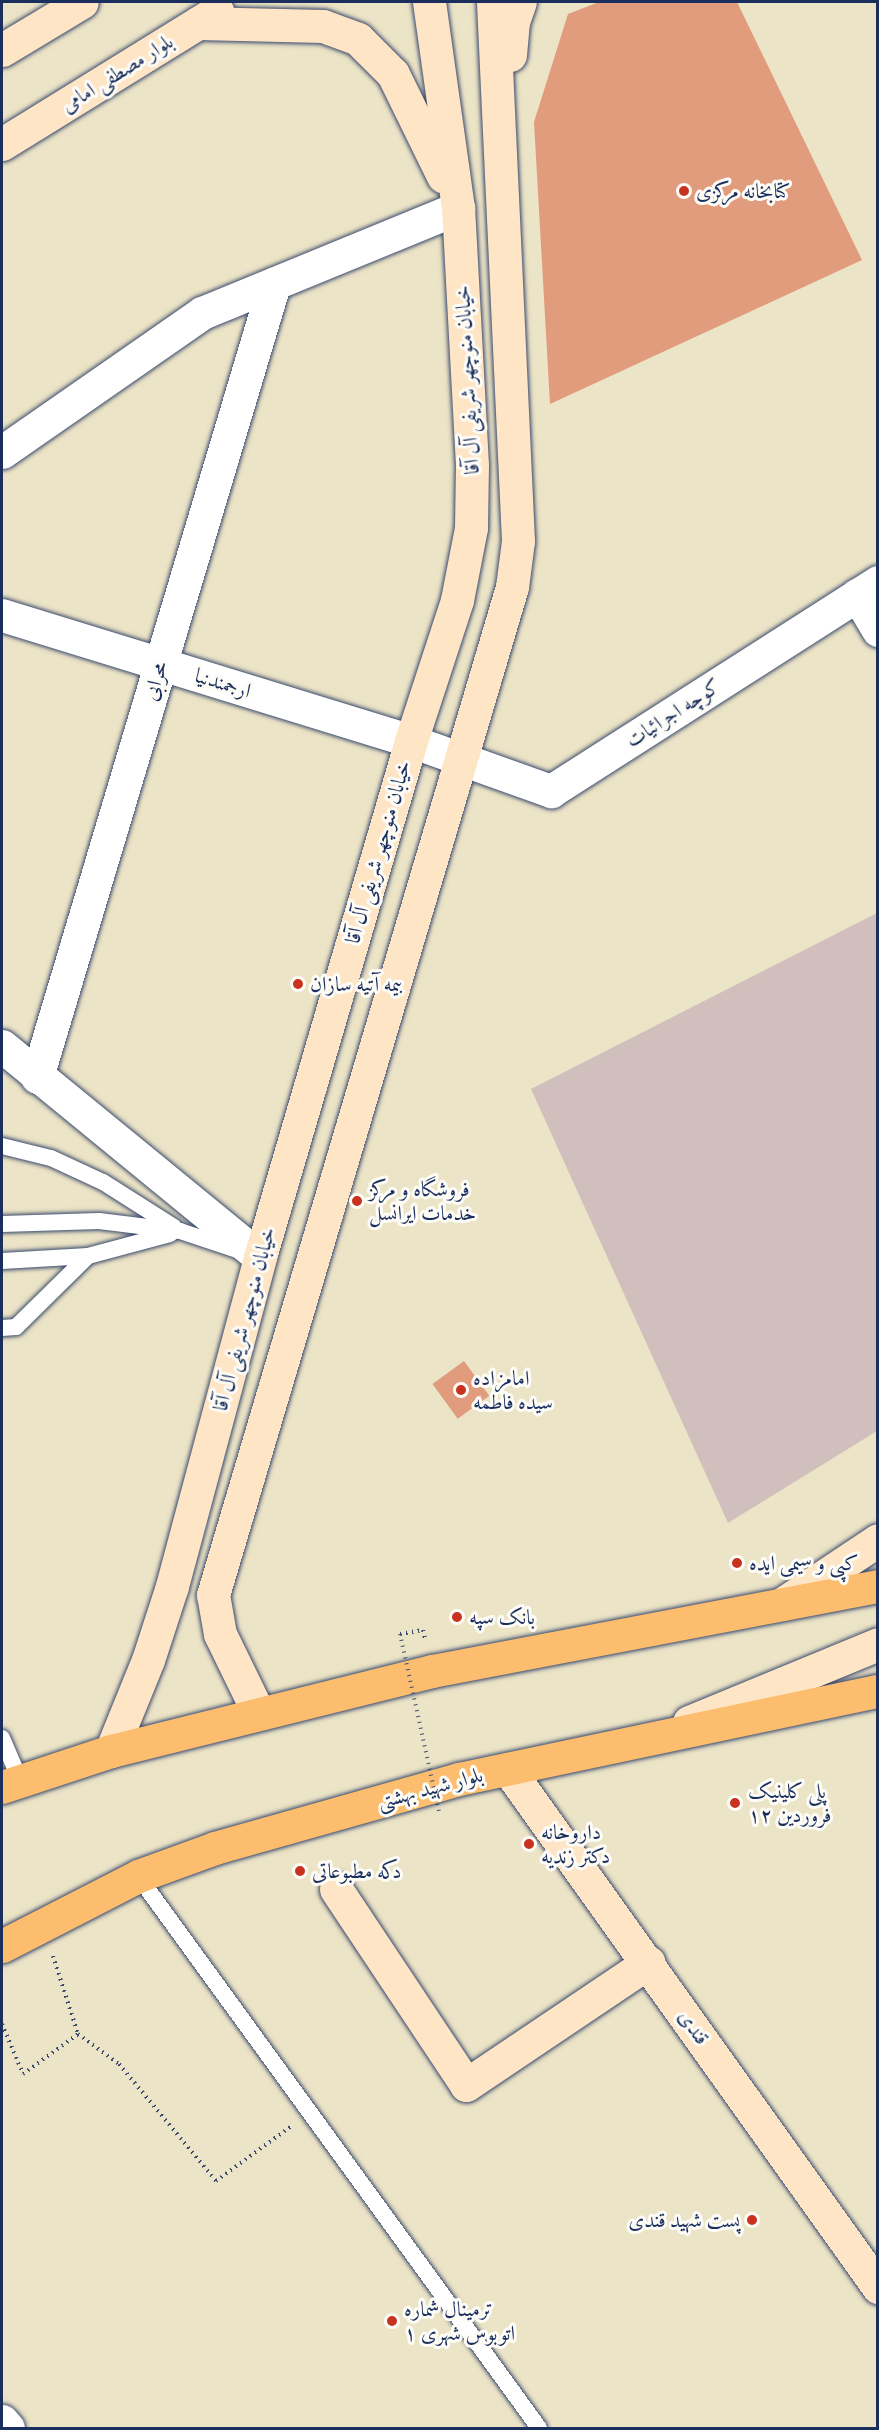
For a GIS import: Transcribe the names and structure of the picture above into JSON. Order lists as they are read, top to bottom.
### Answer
{
  "streets": {
    "main road": [
      "بلوار مصطفی امامی",
      "خیابان منوچهر شریفی آل آقا",
      "بلوار شهید بهشتی",
      "قندی"
    ],
    "street": ["محرابی", "ارجمندنیا", "کوچه اجرائیات"]
  },
  "crossings": [
    ["خیابان منوچهر شریفی آل آقا", "ارجمندنیا"],
    ["خیابان منوچهر شریفی آل آقا", "کوچه اجرائیات"],
    ["محرابی", "ارجمندنیا"],
    ["ارجمندنیا", "کوچه اجرائیات"],
    ["بلوار شهید بهشتی", "قندی"]
  ],
  "places": [
    "کتابخانه مرکزی",
    "بیمه آتیه سازان",
    "فروشگاه و مرکز خدمات ایرانسل",
    "امامزاده سیده فاطمه",
    "کپی و سیمی ایده",
    "بانک سپه",
    "پلی کلینیک ۱۲ فروردین",
    "داروخانه دکتر زندیه",
    "دکه مطبوعاتی",
    "پست شهید قندی",
    "ترمینال شماره ۱ اتوبوس شهری"
  ]
}
